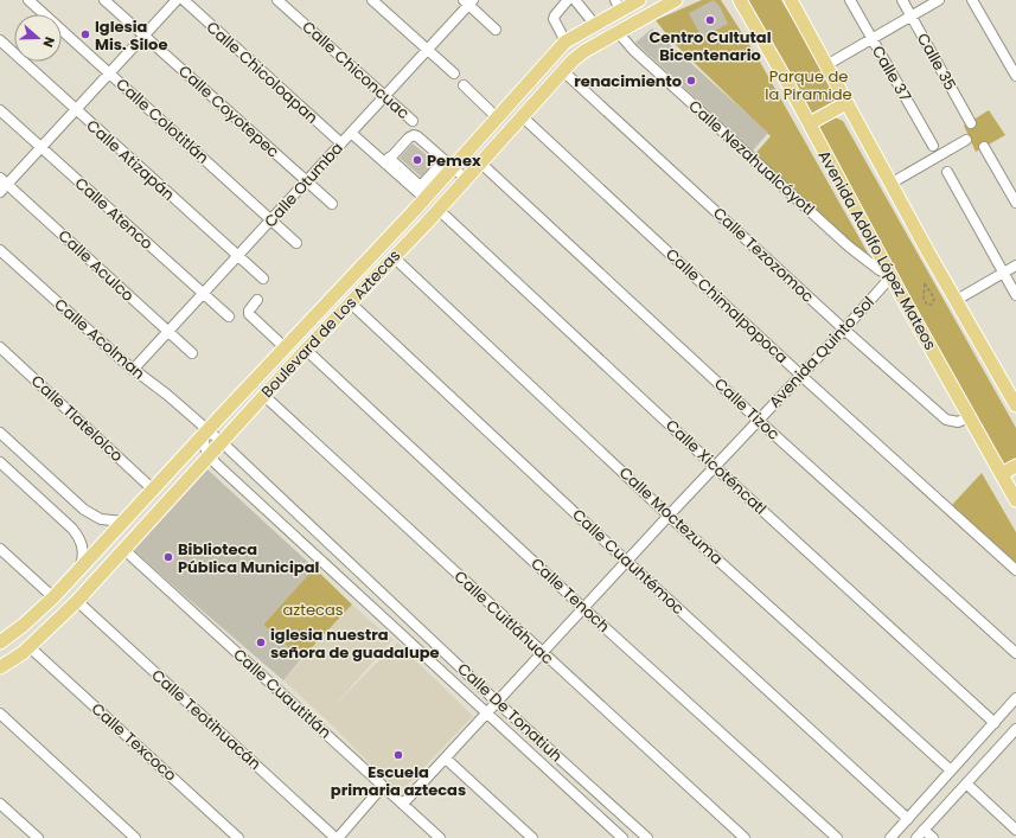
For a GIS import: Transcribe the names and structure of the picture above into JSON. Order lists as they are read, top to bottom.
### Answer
{
  "streets": {
    "main road": ["Avenida Adolfo López Mateos", "Boulevard de Los Aztecas"],
    "street": [
      "Calle 35",
      "Calle Chiconcuac",
      "Calle Chicoloapan",
      "Calle 37",
      "Calle Coyotepec",
      "Calle Colotitlán",
      "Calle Nezahualcóyotl",
      "Calle Atizapán",
      "Calle Otumba",
      "Calle Atenco",
      "Calle Tezozomoc",
      "Calle Aculco",
      "Calle Chimalpopoca",
      "Calle Acolman",
      "Avenida Quinto Sol",
      "Calle Tizoc",
      "Calle Tlatelolco",
      "Calle Xicoténcatl",
      "Calle Moctezuma",
      "Calle Cuauhtémoc",
      "Calle Tenoch",
      "Calle Cuitláhuac",
      "Calle Cuautitlán",
      "Calle De Tonatiuh",
      "Calle Teotihuacán",
      "Calle Texcoco"
    ]
  },
  "crossings": [
    ["Calle Chiconcuac", "Calle Otumba"],
    ["Calle Chicoloapan", "Calle Otumba"],
    ["Calle Coyotepec", "Calle Otumba"],
    ["Calle Colotitlán", "Calle Otumba"],
    ["Calle Nezahualcóyotl", "Avenida Adolfo López Mateos"],
    ["Calle Nezahualcóyotl", "Boulevard de Los Aztecas"],
    ["Calle Nezahualcóyotl", "Avenida Quinto Sol"],
    ["Calle Atizapán", "Calle Otumba"],
    ["Calle Otumba", "Calle Atenco"],
    ["Calle Otumba", "Calle Aculco"],
    ["Calle Otumba", "Calle Acolman"],
    ["Avenida Adolfo López Mateos", "Calle Tezozomoc"],
    ["Avenida Adolfo López Mateos", "Avenida Quinto Sol"],
    ["Calle Tezozomoc", "Boulevard de Los Aztecas"],
    ["Calle Tezozomoc", "Avenida Quinto Sol"],
    ["Calle Chimalpopoca", "Boulevard de Los Aztecas"],
    ["Calle Chimalpopoca", "Avenida Quinto Sol"],
    ["Boulevard de Los Aztecas", "Calle Acolman"],
    ["Boulevard de Los Aztecas", "Calle Tizoc"],
    ["Boulevard de Los Aztecas", "Calle Tlatelolco"],
    ["Boulevard de Los Aztecas", "Calle Xicoténcatl"],
    ["Boulevard de Los Aztecas", "Calle Moctezuma"],
    ["Boulevard de Los Aztecas", "Calle Cuauhtémoc"],
    ["Boulevard de Los Aztecas", "Calle Tenoch"],
    ["Boulevard de Los Aztecas", "Calle Cuitláhuac"],
    ["Boulevard de Los Aztecas", "Calle Cuautitlán"],
    ["Boulevard de Los Aztecas", "Calle De Tonatiuh"],
    ["Boulevard de Los Aztecas", "Calle Teotihuacán"],
    ["Boulevard de Los Aztecas", "Calle Texcoco"],
    ["Calle Acolman", "Calle De Tonatiuh"],
    ["Avenida Quinto Sol", "Calle Tizoc"],
    ["Avenida Quinto Sol", "Calle Xicoténcatl"],
    ["Avenida Quinto Sol", "Calle Moctezuma"],
    ["Avenida Quinto Sol", "Calle Cuauhtémoc"],
    ["Avenida Quinto Sol", "Calle Tenoch"],
    ["Avenida Quinto Sol", "Calle Cuitláhuac"],
    ["Avenida Quinto Sol", "Calle Cuautitlán"],
    ["Avenida Quinto Sol", "Calle De Tonatiuh"]
  ],
  "parks": ["Parque de la Piramide", "aztecas"],
  "places": [
    "Centro Cultutal Bicentenario",
    "Iglesia Mis. Siloe",
    "renacimiento",
    "Pemex",
    "Biblioteca Pública Municipal",
    "iglesia nuestra señora de guadalupe",
    "Escuela primaria aztecas"
  ],
  "north": "right"
}
